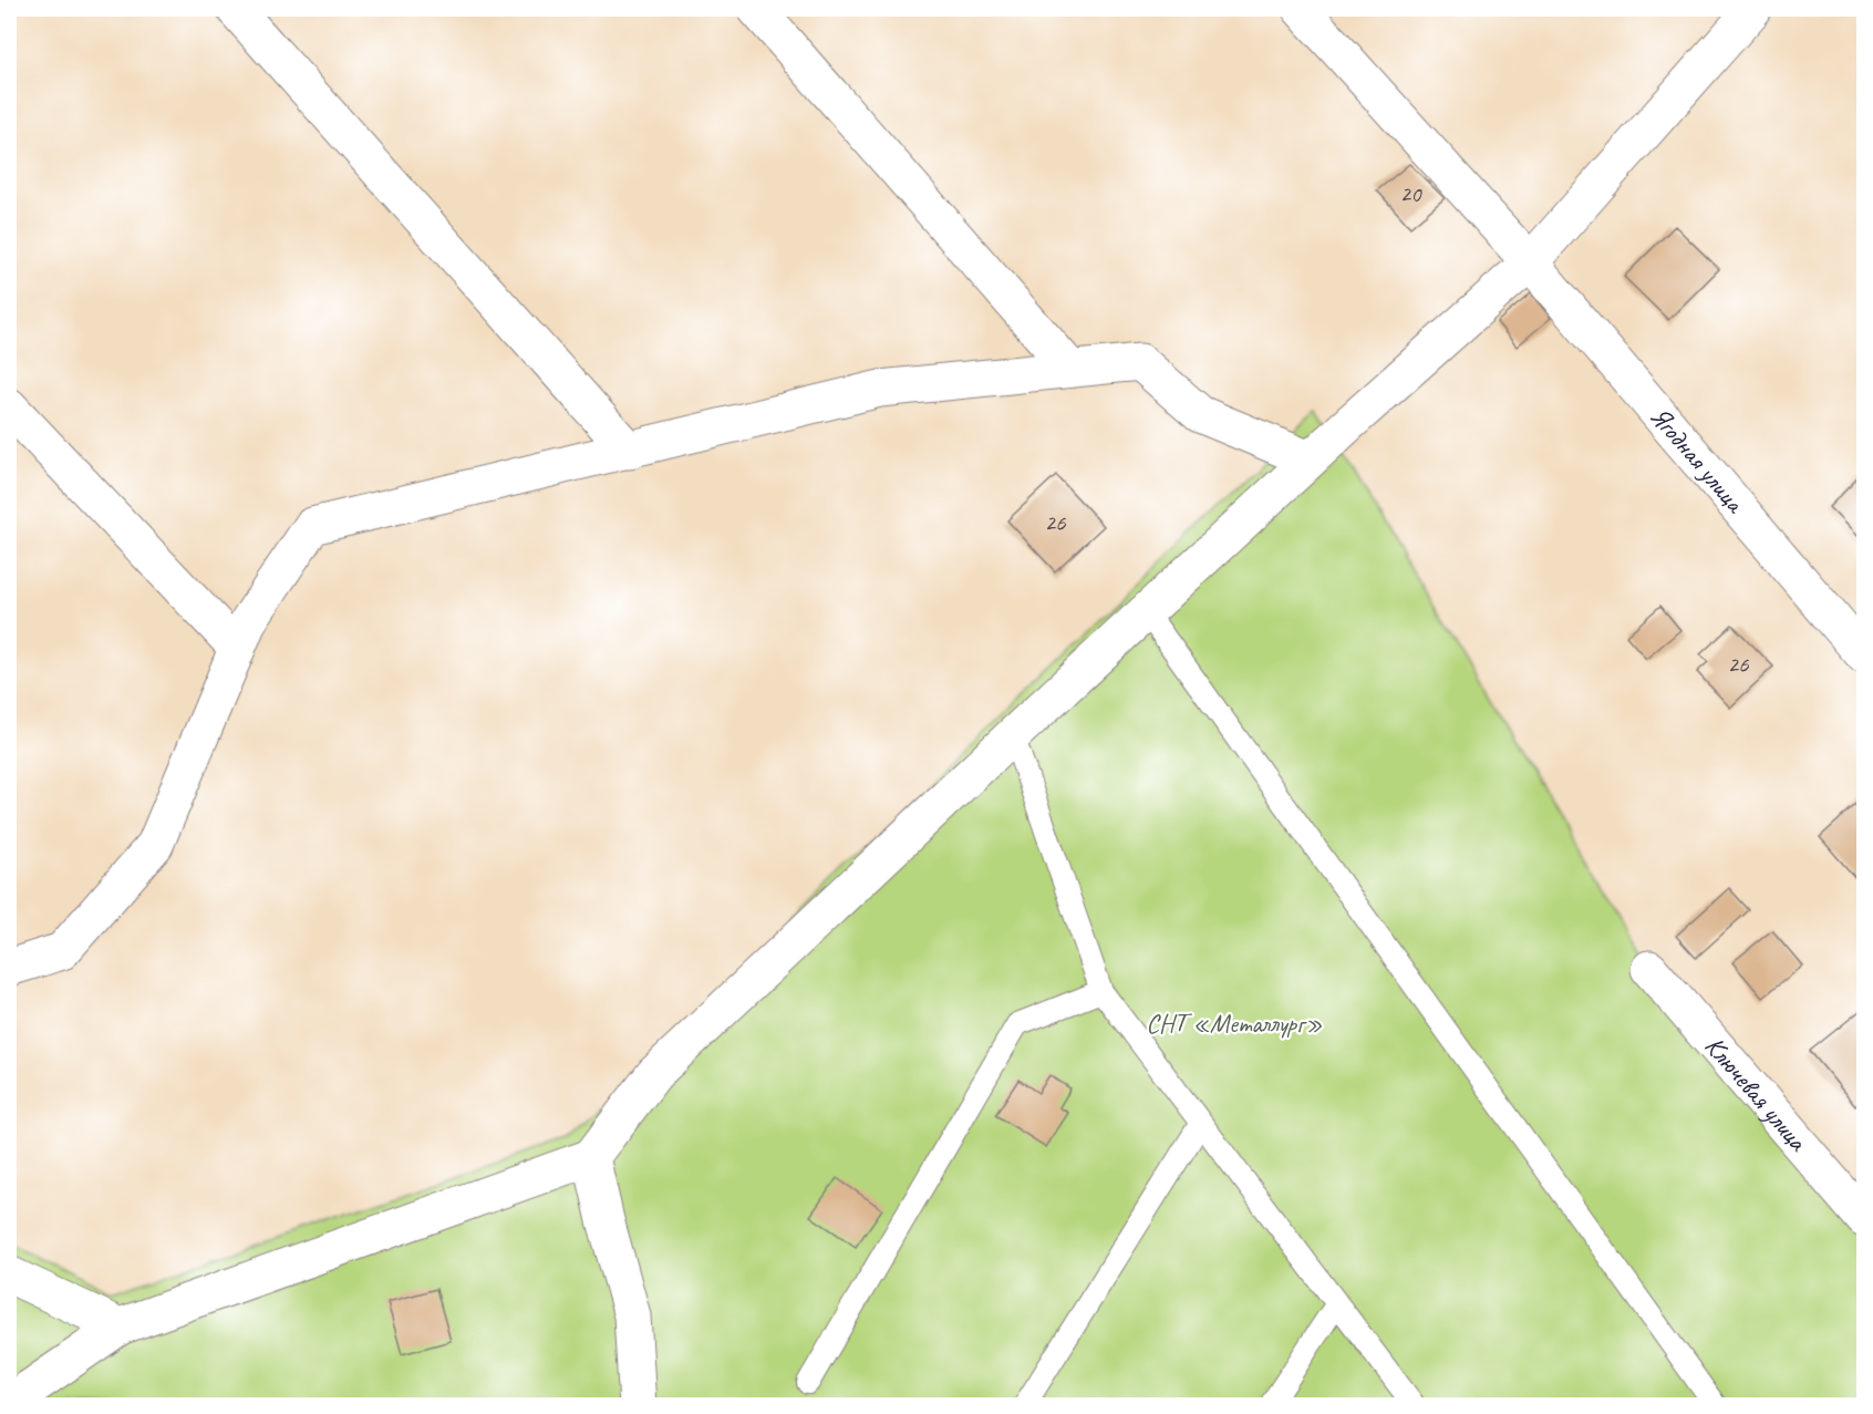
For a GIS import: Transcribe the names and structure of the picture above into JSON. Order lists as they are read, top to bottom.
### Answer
{
  "streets": {
    "street": ["Ягодная улица", "Ключевая улица"]
  },
  "parks": ["СНТ «Металлург»"],
  "house_numbers": ["20", "26", "26"]
}
